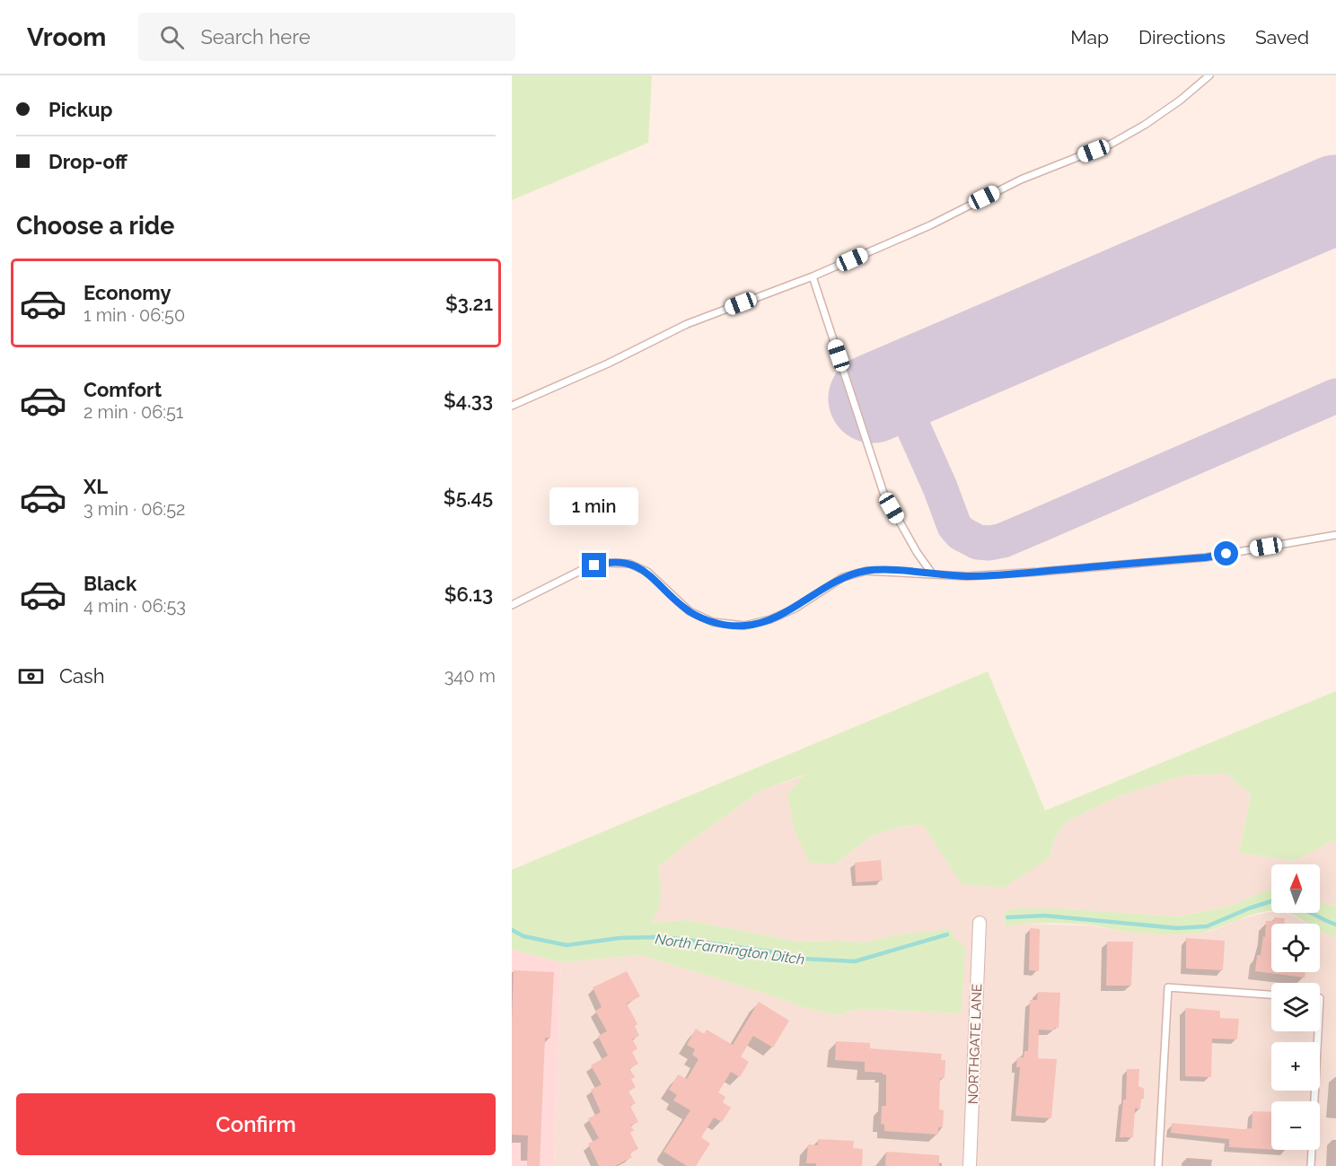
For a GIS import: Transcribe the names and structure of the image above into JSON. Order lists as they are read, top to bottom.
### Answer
{
  "streets": {
    "street": ["NORTHGATE LANE"]
  },
  "water": ["North Farmington Ditch"],
  "north": "top",
  "page": {
    "header": "Vroom",
    "search": "Search here",
    "nav": ["Map", "Directions", "Saved"],
    "banner": ["Pickup", "Drop-off"],
    "heading": "Choose a ride",
    "list": [
      {
        "name": "Economy",
        "note": "1 min · 06:50",
        "value": "$3.21"
      },
      {
        "name": "Comfort",
        "note": "2 min · 06:51",
        "value": "$4.33"
      },
      {
        "name": "XL",
        "note": "3 min · 06:52",
        "value": "$5.45"
      },
      {
        "name": "Black",
        "note": "4 min · 06:53",
        "value": "$6.13"
      }
    ],
    "bubble": "1 min",
    "pay": ["Cash", "340 m"],
    "map_buttons": ["+", "−"],
    "buttons": "Confirm"
  }
}
